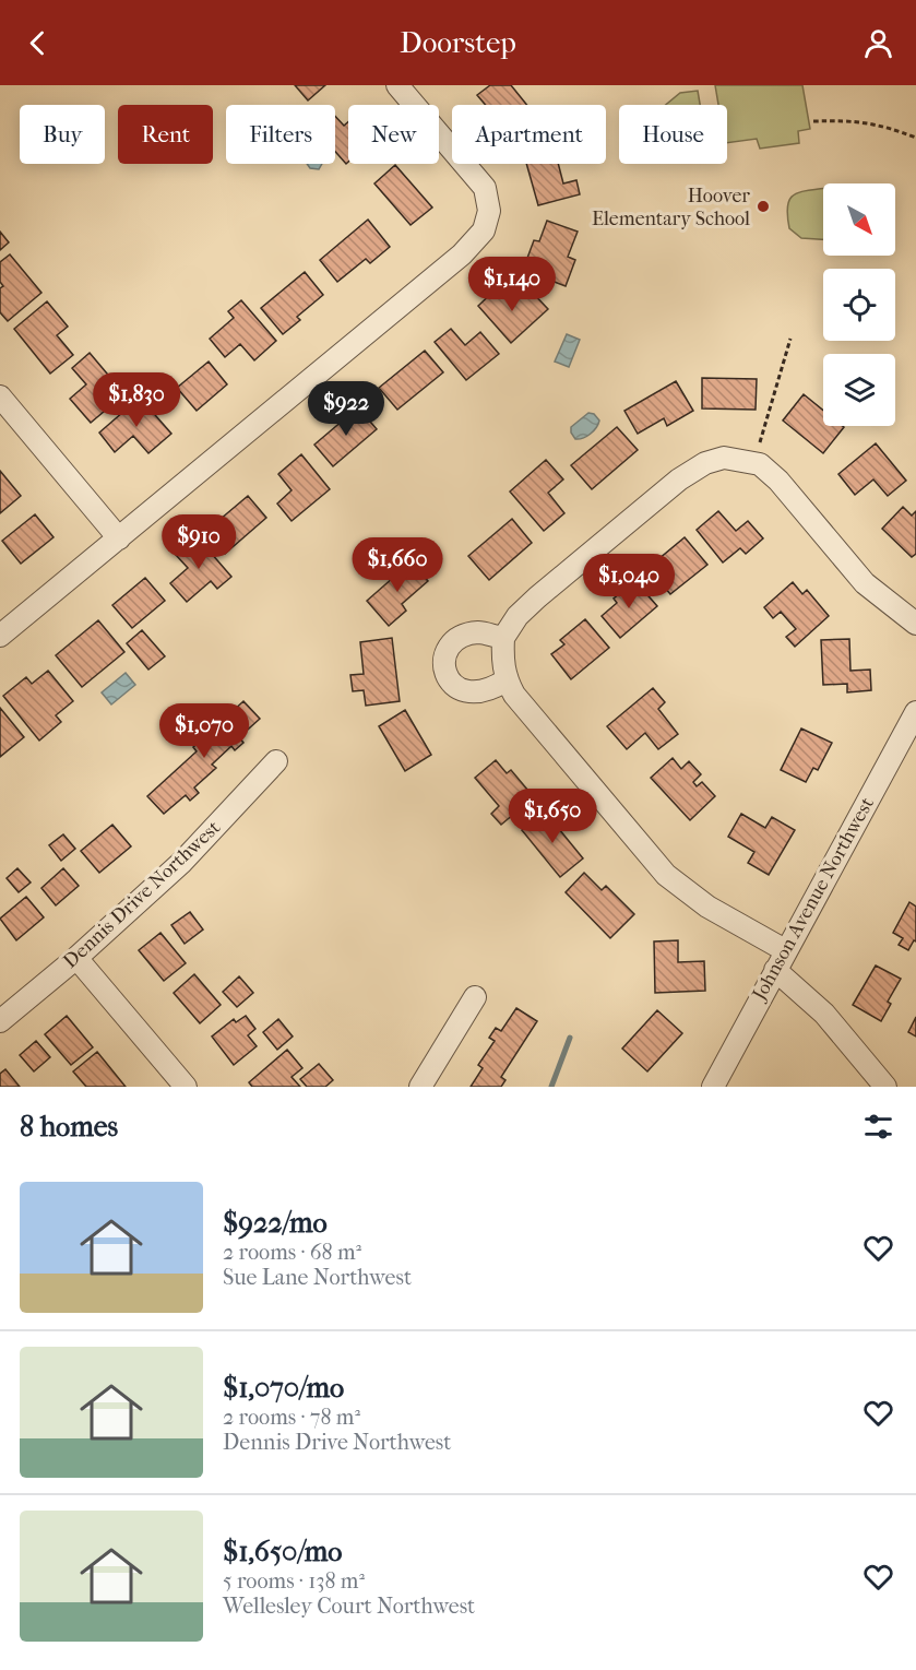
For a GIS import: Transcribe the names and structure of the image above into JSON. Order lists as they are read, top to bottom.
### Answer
{
  "streets": {
    "street": ["Dennis Drive Northwest", "Johnson Avenue Northwest"]
  },
  "places": ["Hoover Elementary School"],
  "north": "bottom right",
  "page": {
    "header": "Doorstep",
    "chip": [
      "Buy",
      "Rent",
      "Filters",
      "New",
      "Apartment",
      "House"
    ],
    "price": [
      "$1,140",
      "$1,830",
      "$922",
      "$910",
      "$1,660",
      "$1,040",
      "$1,070",
      "$1,650"
    ],
    "heading": "8 homes",
    "list": [
      {
        "name": "$922/mo",
        "note": "2 rooms · 68 m² · Sue Lane Northwest"
      },
      {
        "name": "$1,070/mo",
        "note": "2 rooms · 78 m² · Dennis Drive Northwest"
      },
      {
        "name": "$1,650/mo",
        "note": "5 rooms · 138 m² · Wellesley Court Northwest"
      }
    ]
  }
}
